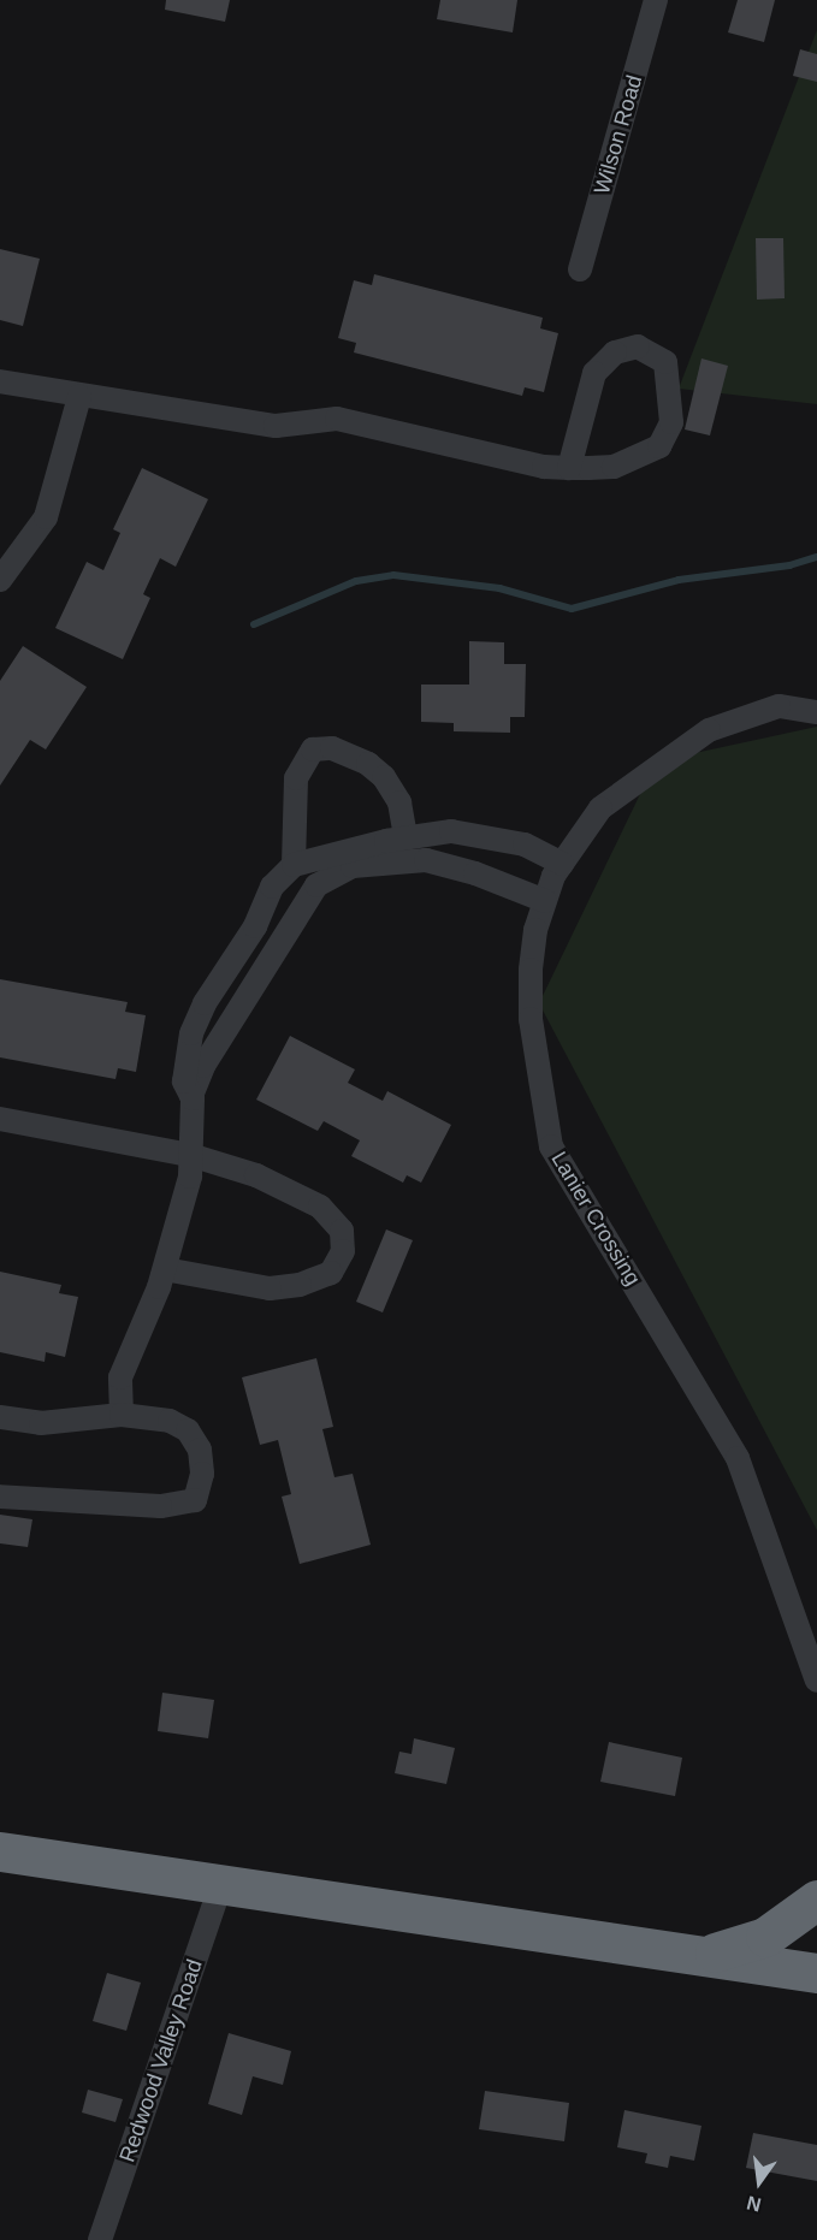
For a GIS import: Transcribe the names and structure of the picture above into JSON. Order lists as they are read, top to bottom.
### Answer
{
  "streets": {
    "street": ["Wilson Road", "Lanier Crossing", "Redwood Valley Road"]
  },
  "north": "bottom"
}
